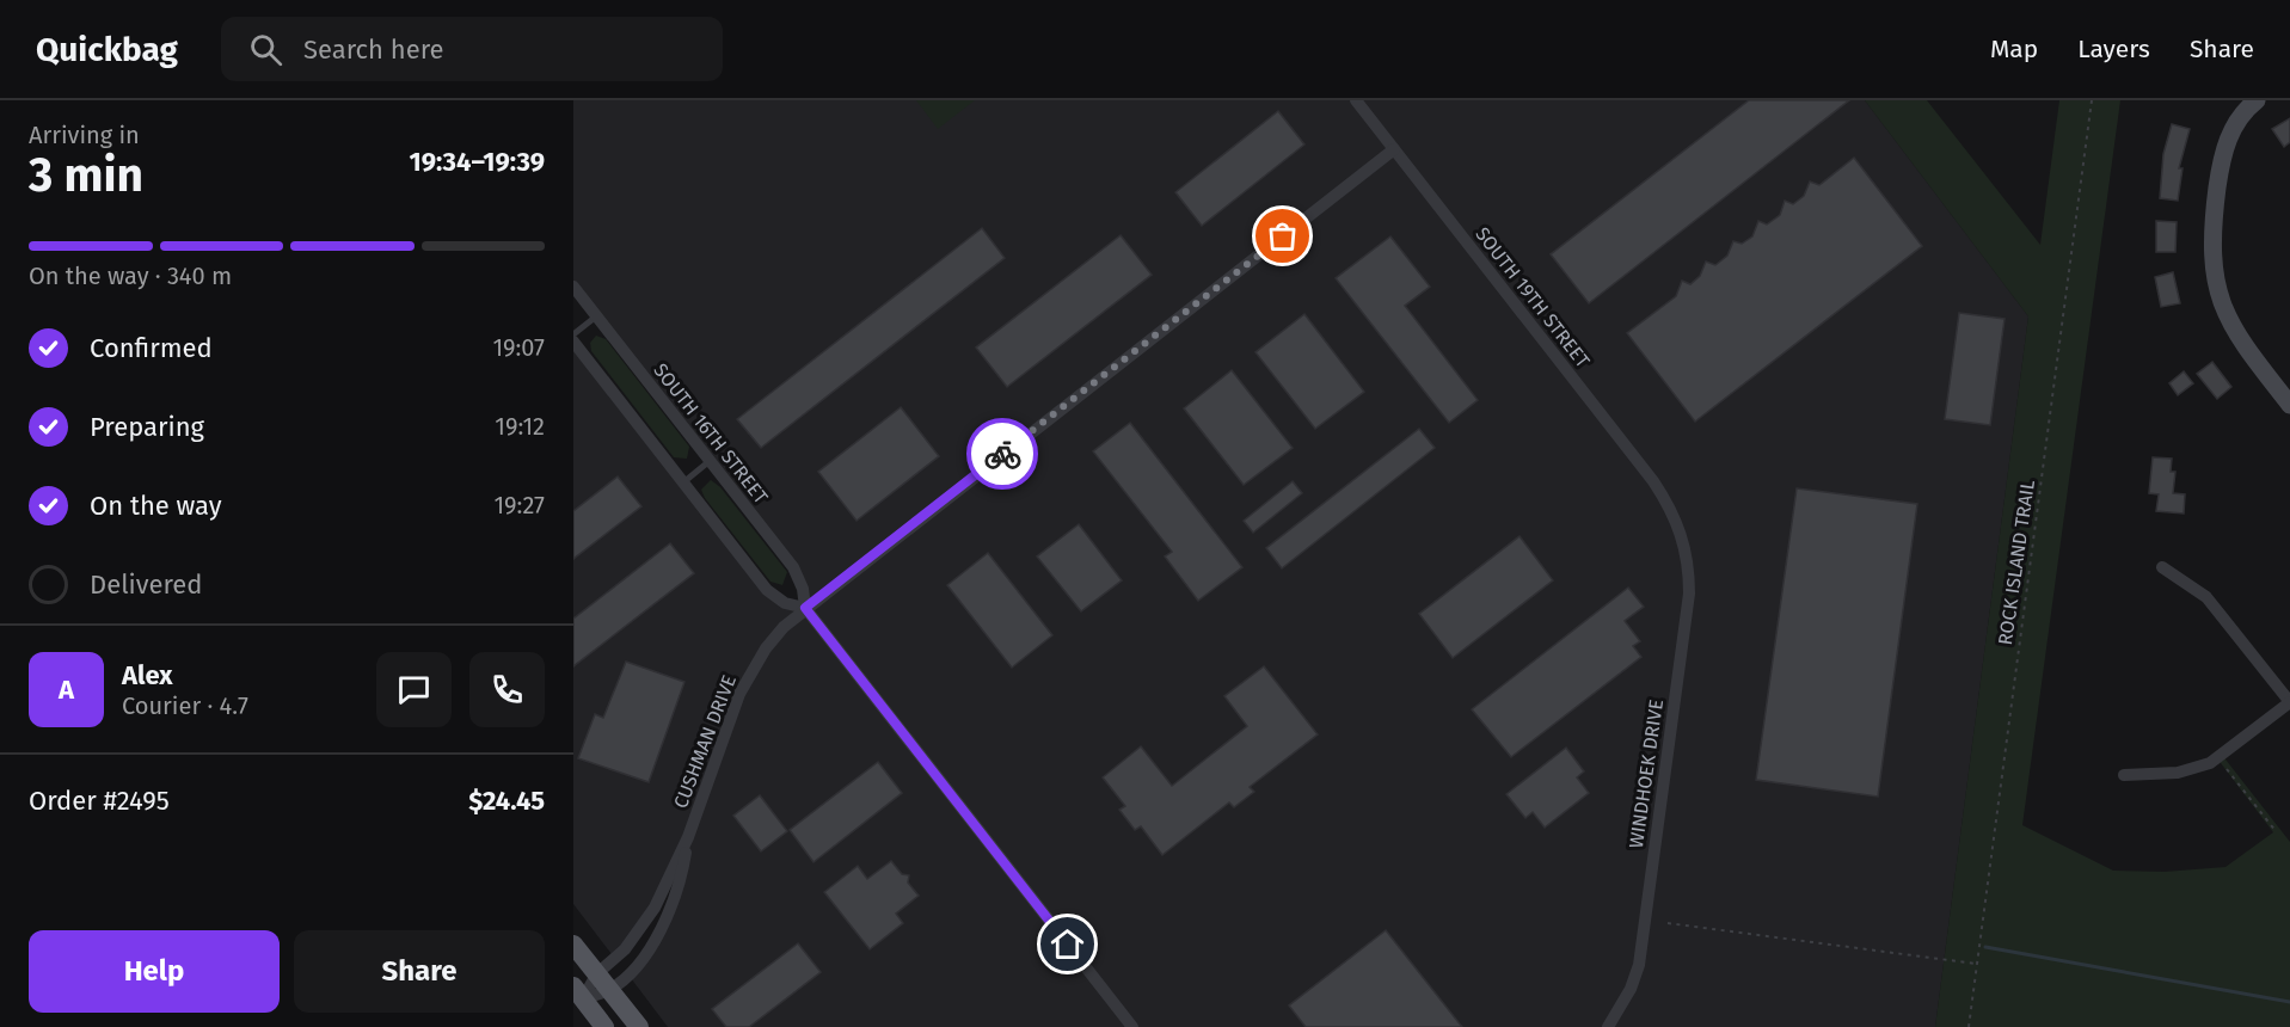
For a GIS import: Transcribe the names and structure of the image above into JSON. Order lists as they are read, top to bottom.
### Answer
{
  "streets": {
    "street": [
      "SOUTH 19TH STREET",
      "SOUTH 16TH STREET",
      "CUSHMAN DRIVE",
      "WINDHOEK DRIVE"
    ],
    "path": ["ROCK ISLAND TRAIL"]
  },
  "crossings": [
    ["SOUTH 19TH STREET", "CUSHMAN DRIVE"],
    ["SOUTH 19TH STREET", "WINDHOEK DRIVE"],
    ["SOUTH 16TH STREET", "CUSHMAN DRIVE"]
  ],
  "page": {
    "header": "Quickbag",
    "search": "Search here",
    "nav": ["Map", "Layers", "Share"],
    "heading": ["3 min", "Arriving in", "19:34–19:39"],
    "panel": [
      "Alex",
      "Courier · 4.7",
      "Order #2495",
      "$24.45"
    ],
    "bar": "On the way · 340 m",
    "list": [
      ["Confirmed", "19:07"],
      ["Preparing", "19:12"],
      ["On the way", "19:27"],
      "Delivered"
    ],
    "round": "A",
    "buttons": ["Help", "Share"]
  }
}
